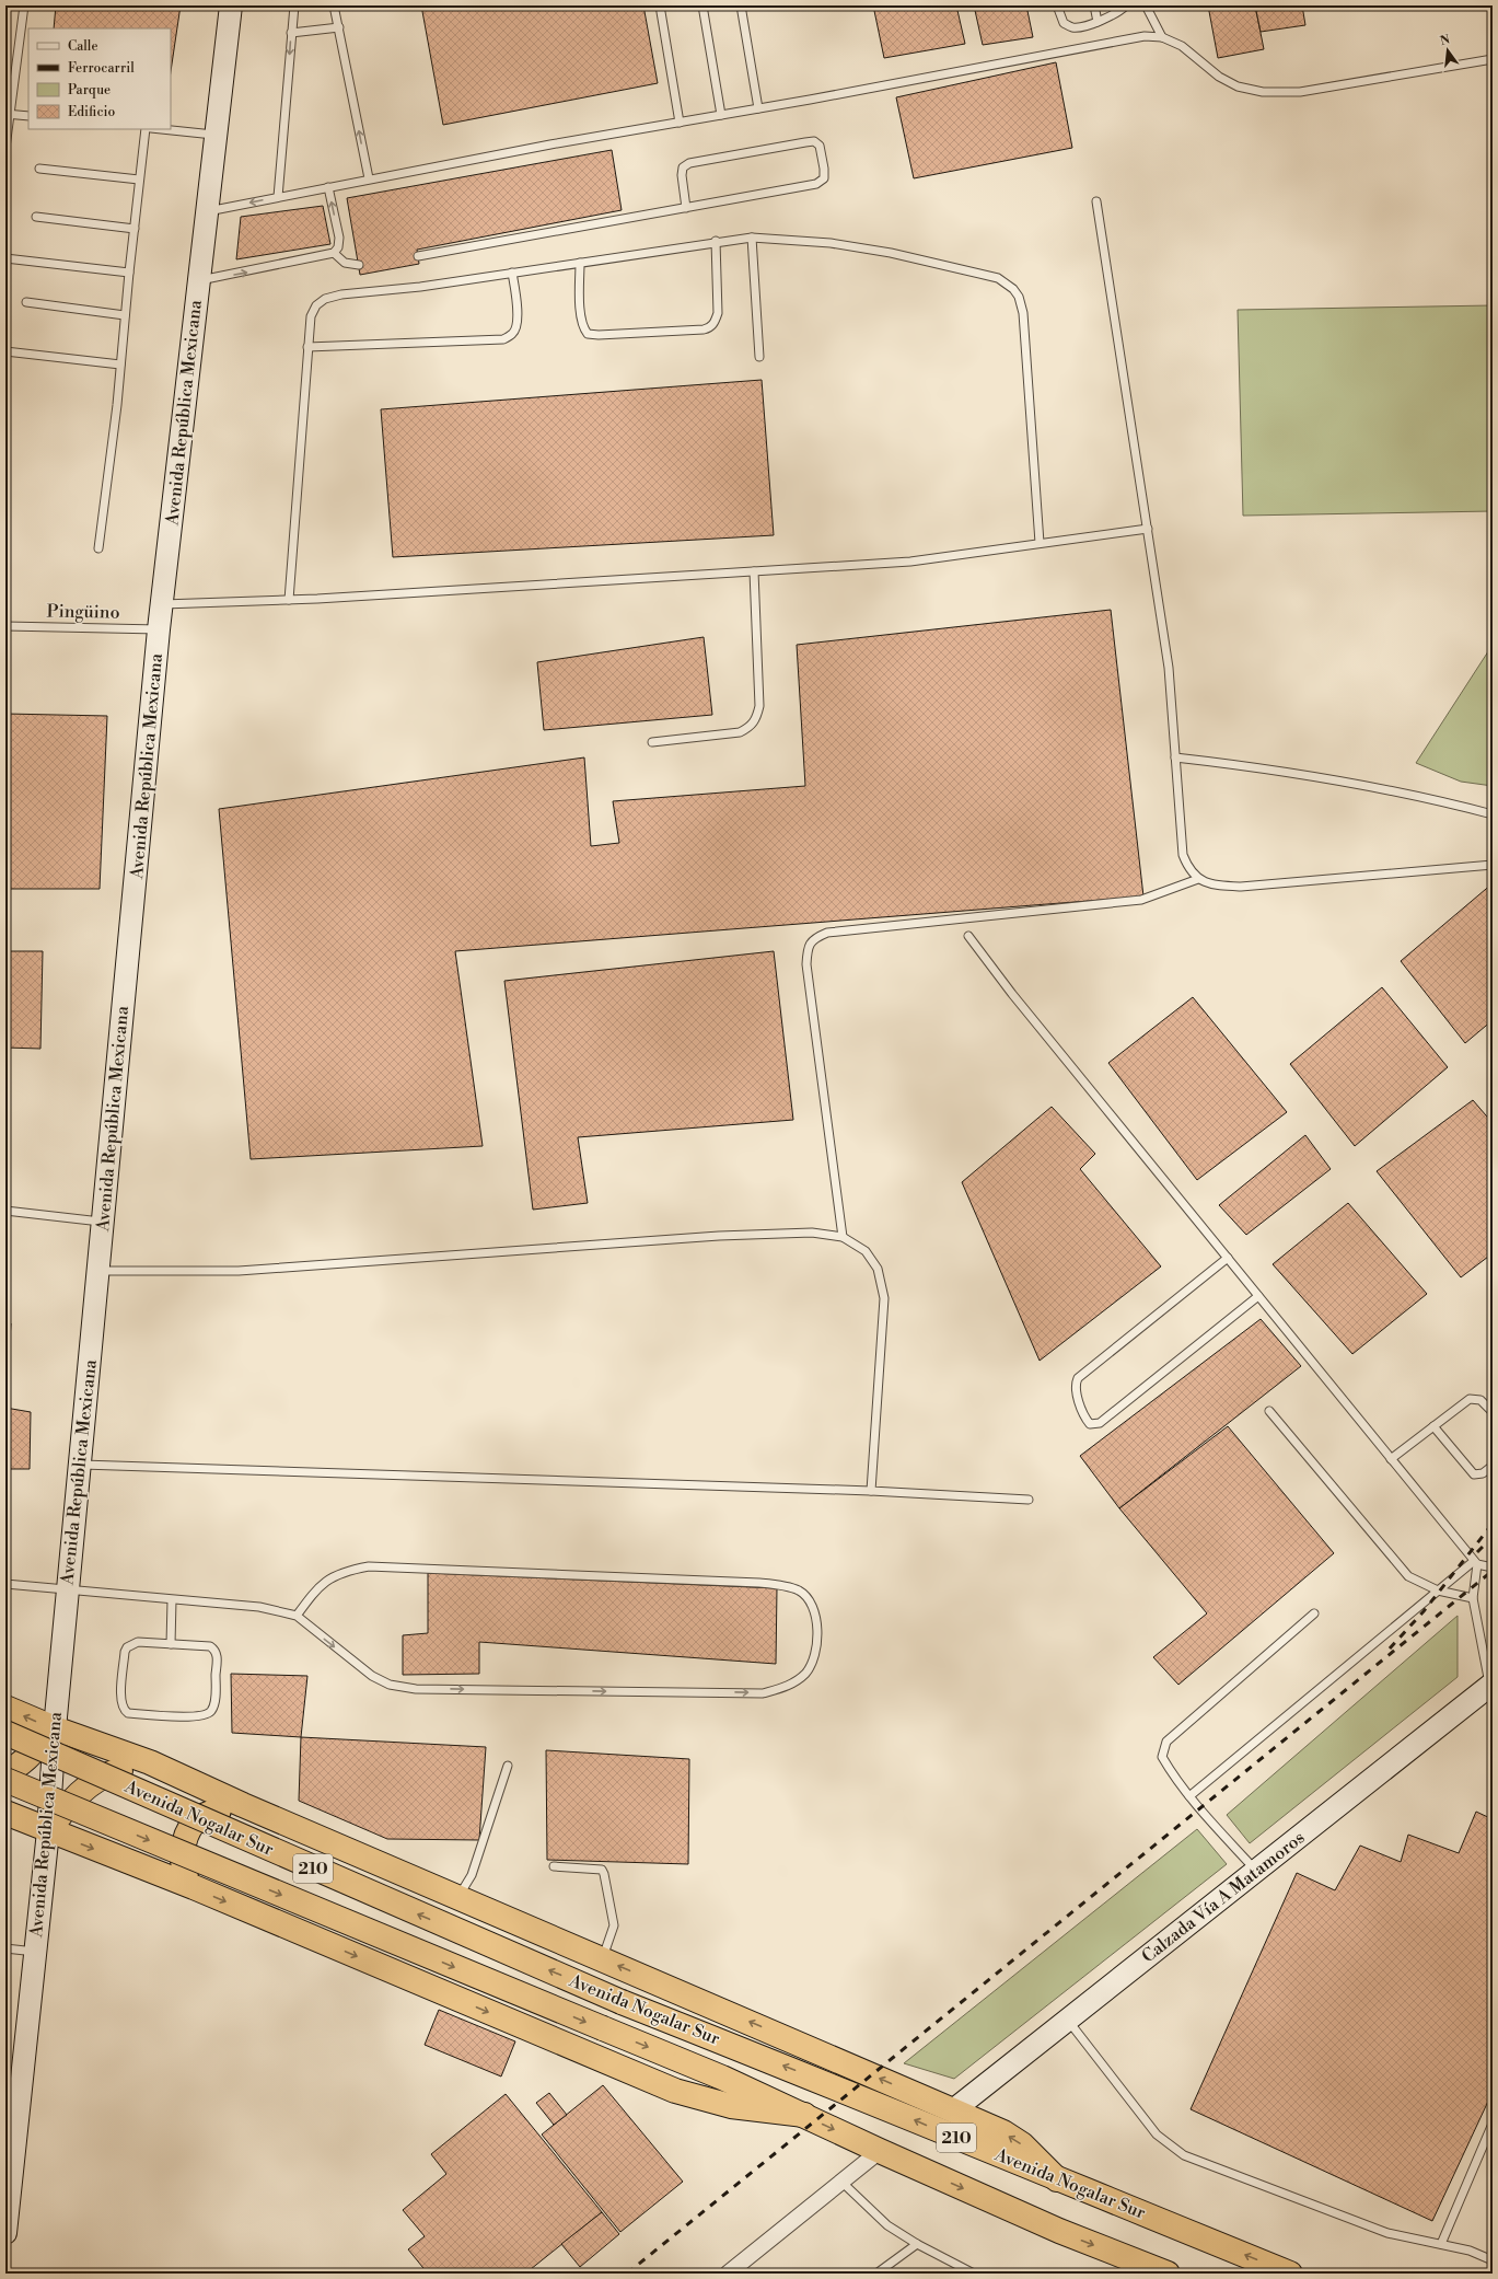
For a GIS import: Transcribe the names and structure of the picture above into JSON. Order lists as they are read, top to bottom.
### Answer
{
  "streets": {
    "highway": ["Avenida Nogalar Sur", "210"],
    "street": ["Avenida República Mexicana", "Calzada Vía A Matamoros"],
    "lane": ["Pingüino"]
  },
  "crossings": [
    ["Avenida República Mexicana", "Pingüino"]
  ],
  "legend": [
    "Calle",
    "Ferrocarril",
    "Parque",
    "Edificio"
  ],
  "north": "top"
}
